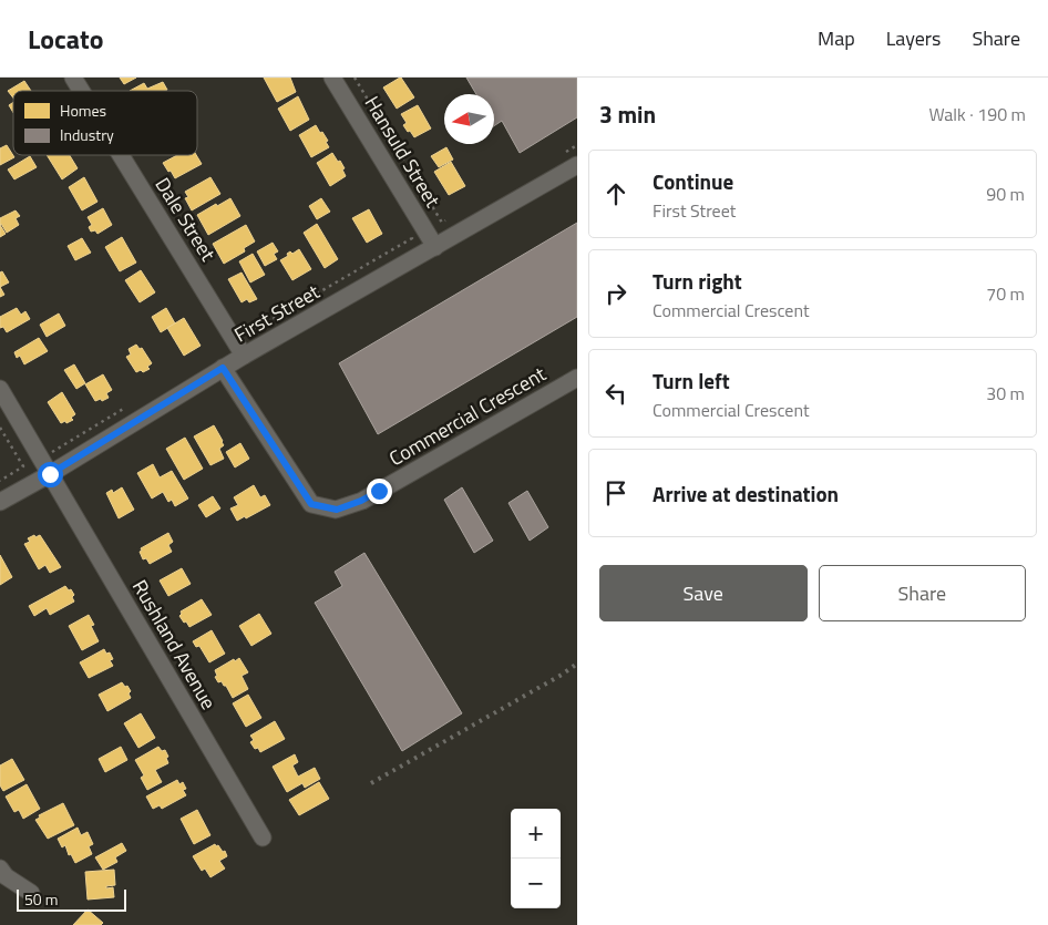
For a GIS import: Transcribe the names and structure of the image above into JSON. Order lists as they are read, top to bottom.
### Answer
{
  "streets": {
    "street": [
      "Hansuld Street",
      "Dale Street",
      "First Street",
      "Commercial Crescent",
      "Rushland Avenue"
    ]
  },
  "crossings": [
    ["Hansuld Street", "First Street"],
    ["Dale Street", "First Street"],
    ["First Street", "Commercial Crescent"],
    ["First Street", "Rushland Avenue"]
  ],
  "legend": ["Homes", "Industry"],
  "scale_bar": "50 m",
  "north": "left",
  "page": {
    "header": "Locato",
    "nav": ["Map", "Layers", "Share"],
    "heading": ["3 min", "Walk · 190 m"],
    "list": [
      ["Continue", "First Street", "90 m"],
      ["Turn right", "Commercial Crescent", "70 m"],
      ["Turn left", "Commercial Crescent", "30 m"],
      "Arrive at destination"
    ],
    "buttons": ["Save", "Share"],
    "map_buttons": ["+", "−"],
    "scale": "50 m"
  }
}
